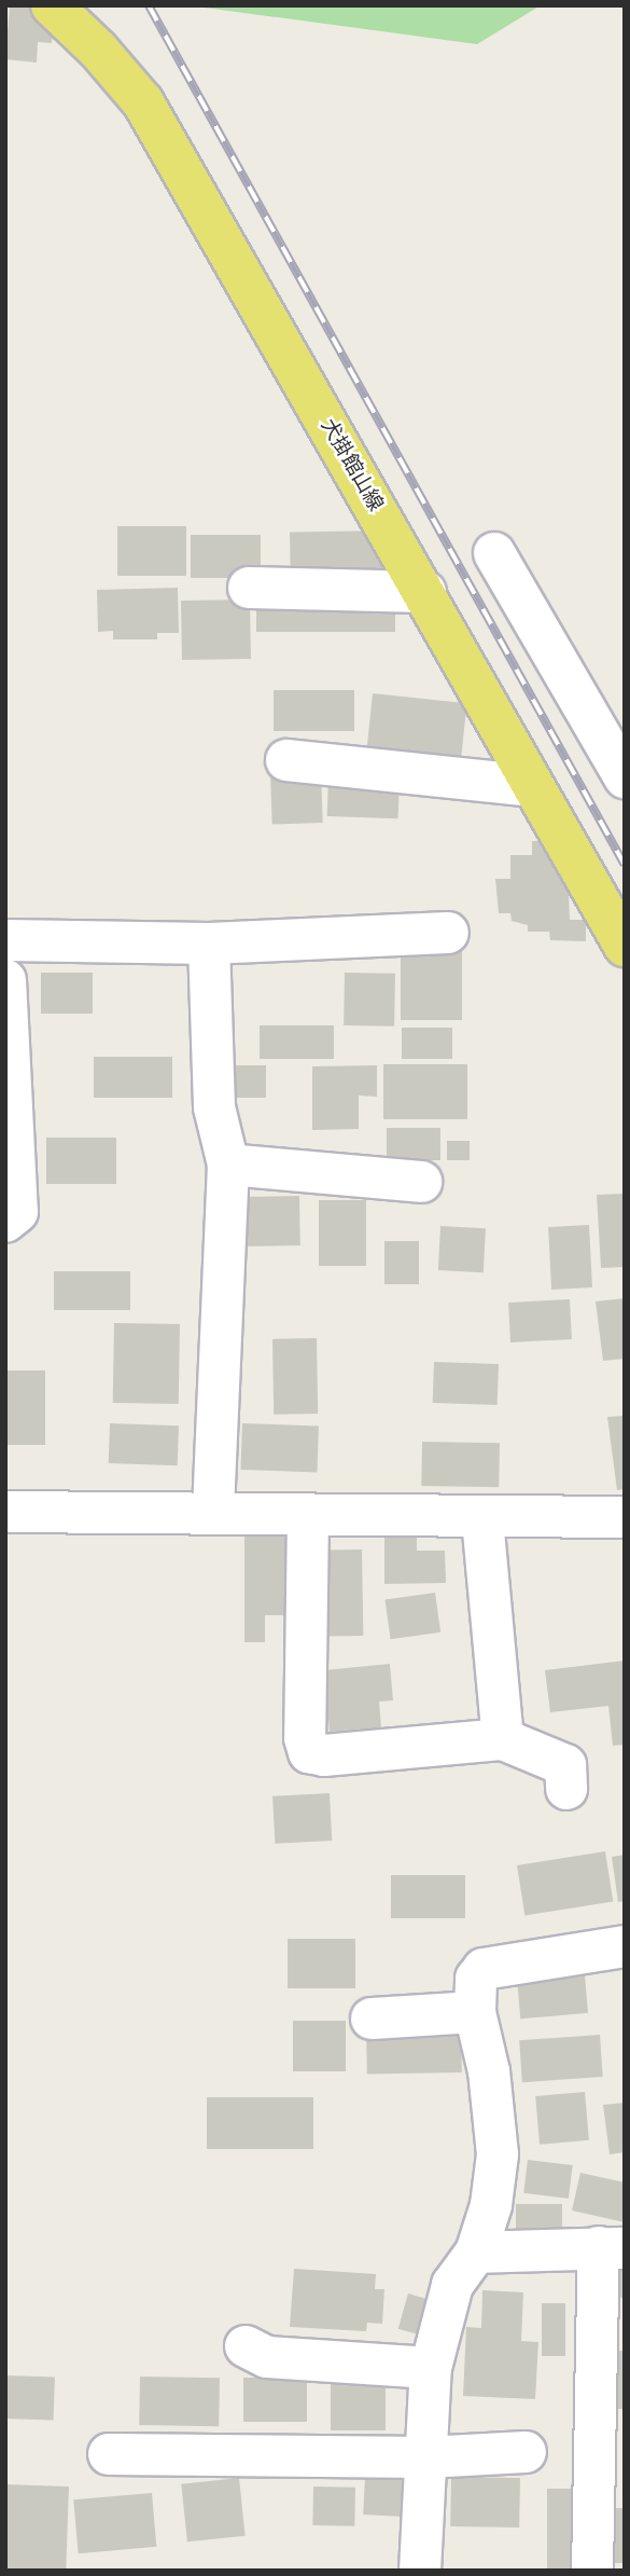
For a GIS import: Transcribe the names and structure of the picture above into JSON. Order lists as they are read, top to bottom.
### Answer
{
  "streets": {
    "main road": ["犬掛館山線"]
  }
}
